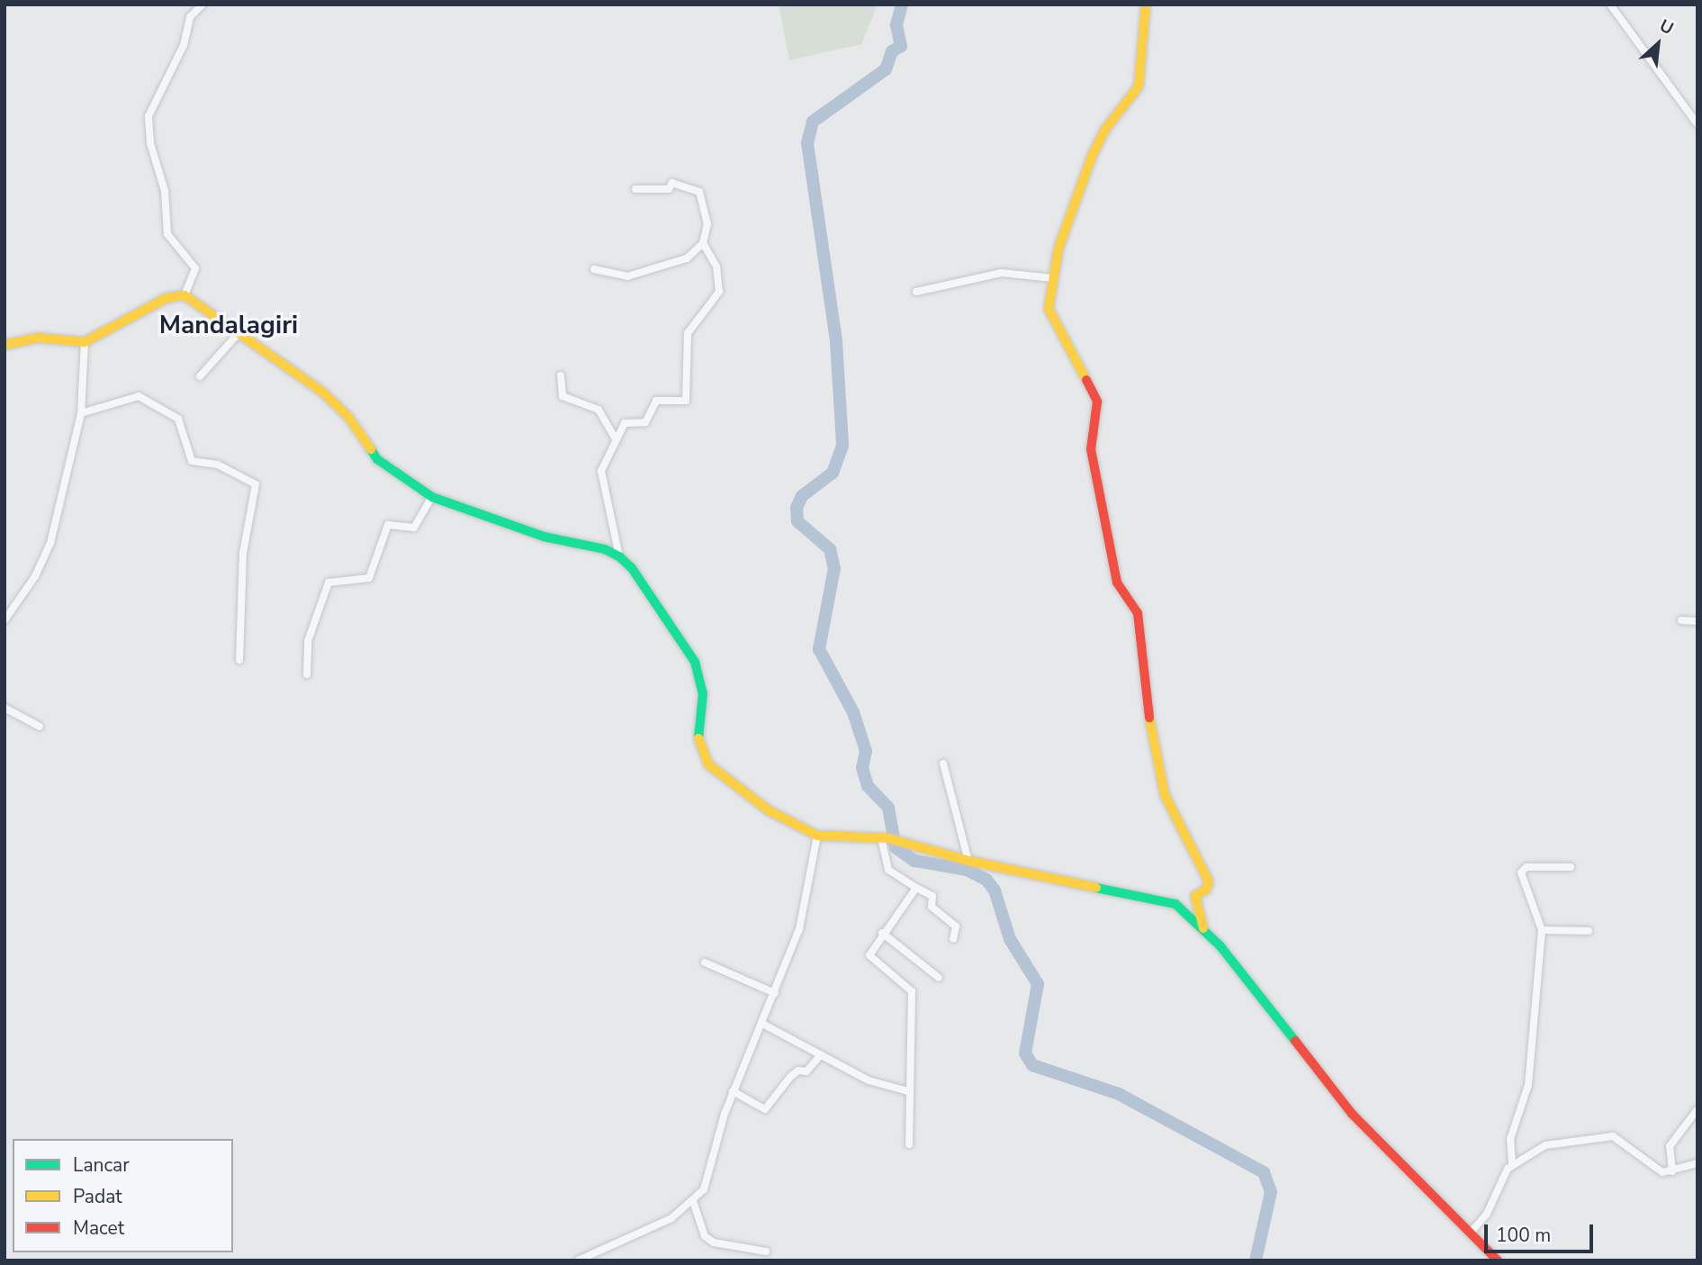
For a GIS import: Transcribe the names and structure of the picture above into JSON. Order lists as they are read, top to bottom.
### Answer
{
  "districts": ["Mandalagiri"],
  "legend": ["Lancar", "Padat", "Macet"],
  "scale_bar": "100 m",
  "north": "top right"
}
